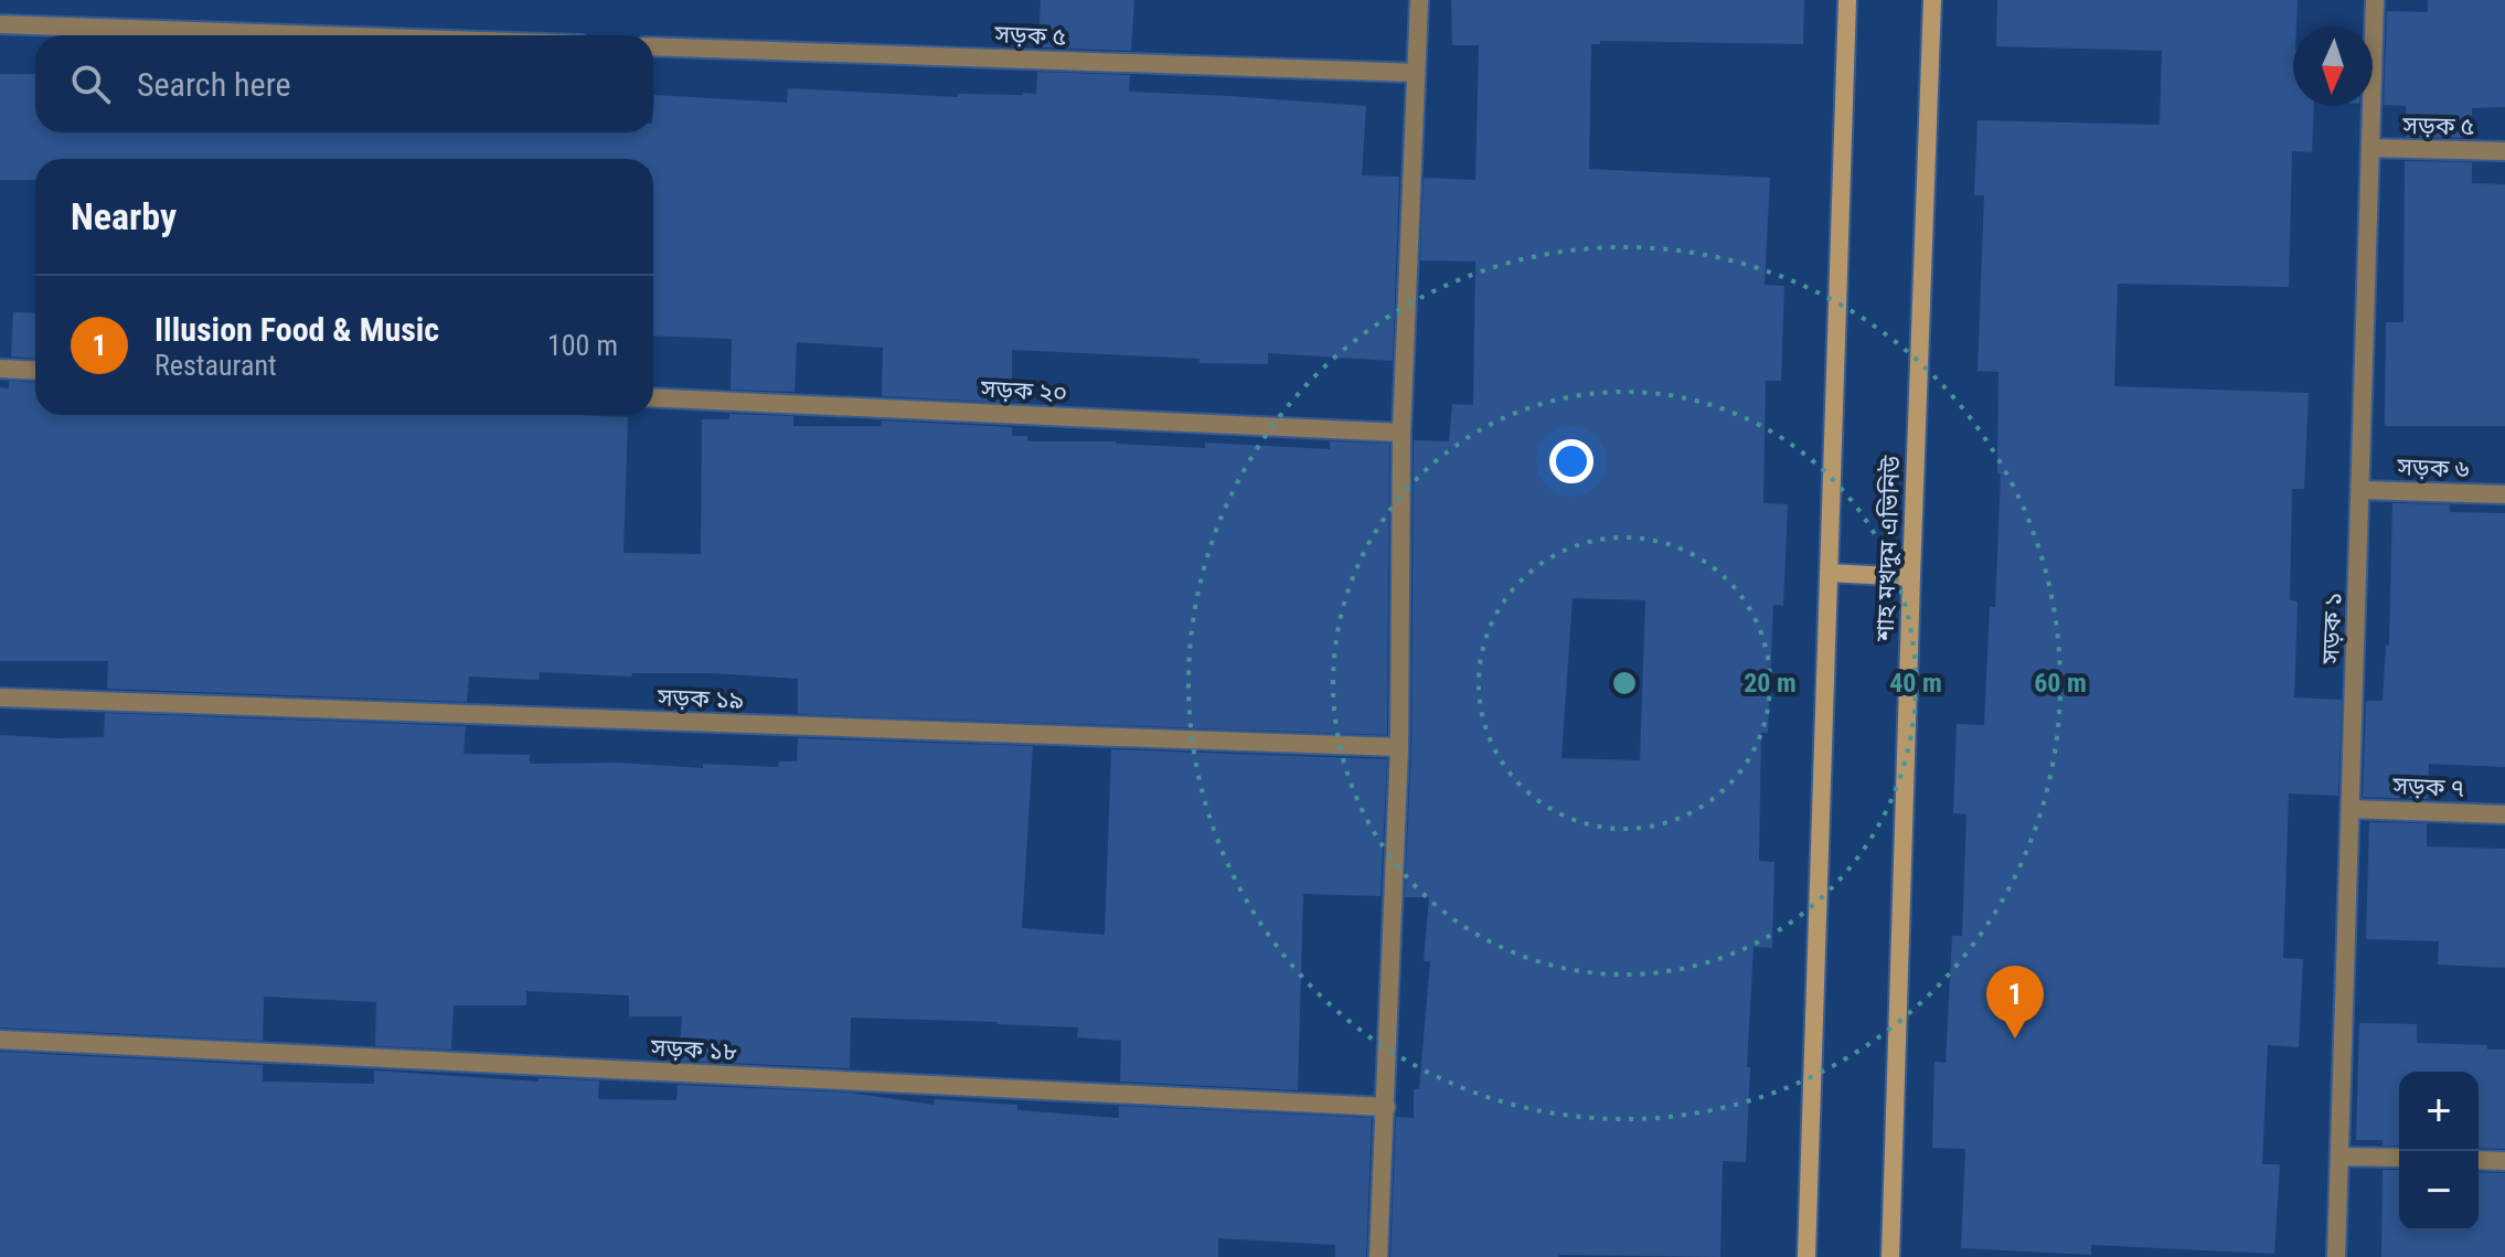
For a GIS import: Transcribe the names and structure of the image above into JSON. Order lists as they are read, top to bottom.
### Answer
{
  "streets": {
    "street": [
      "সড়ক ৫",
      "সড়ক ২০",
      "সড়ক ৬",
      "শাহ মখদুম এভিনিউ",
      "সড়ক ১",
      "সড়ক ১৯",
      "সড়ক ৭",
      "সড়ক ১৮"
    ]
  },
  "crossings": [
    ["সড়ক ৫", "সড়ক ১"],
    ["সড়ক ৬", "সড়ক ১"],
    ["সড়ক ১", "সড়ক ৭"]
  ],
  "north": "bottom",
  "page": {
    "search": "Search here",
    "heading": "Nearby",
    "list": [
      {
        "mark": "1",
        "name": "Illusion Food & Music",
        "note": "Restaurant",
        "value": "100 m"
      }
    ],
    "pins": "1",
    "map_buttons": ["+", "−"]
  },
  "rings": ["20 m", "40 m", "60 m"]
}
